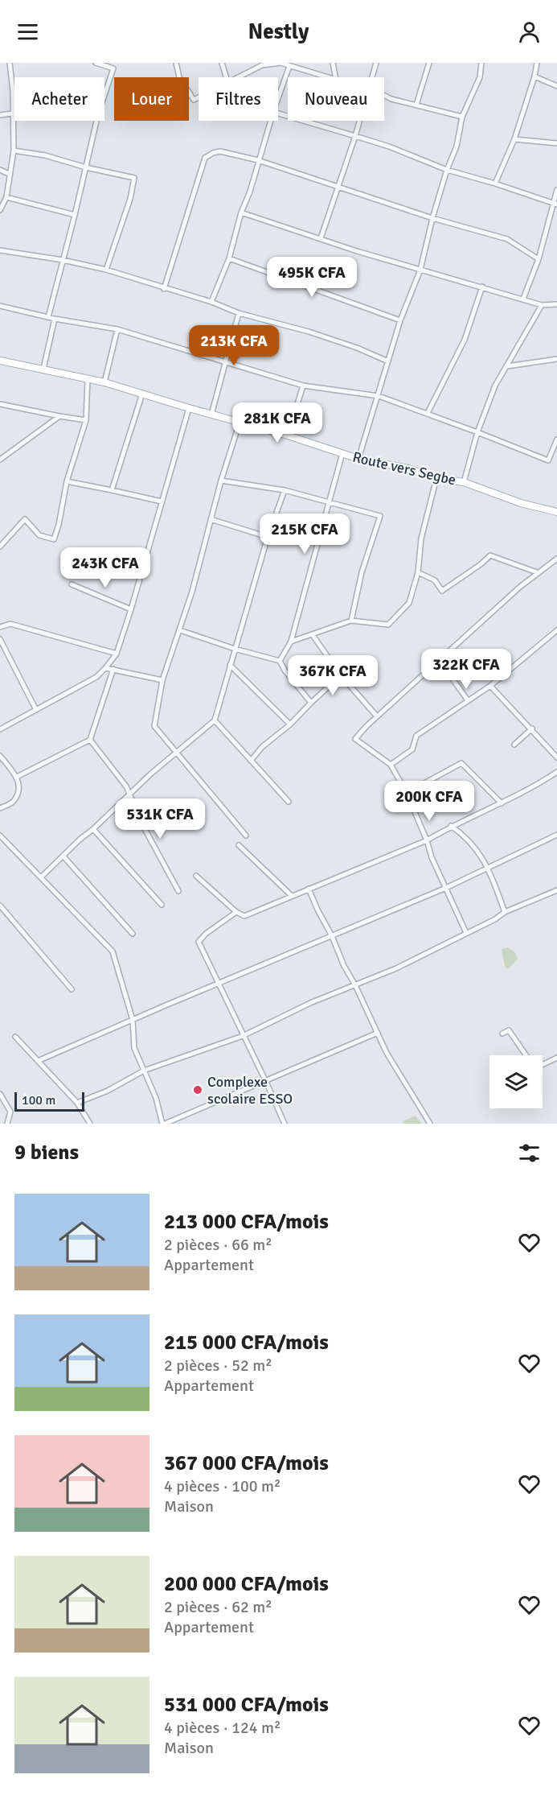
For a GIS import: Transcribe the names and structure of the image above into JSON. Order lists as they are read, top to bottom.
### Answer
{
  "streets": {
    "main road": ["Route vers Segbe"]
  },
  "places": ["Complexe scolaire ESSO"],
  "scale_bar": "100 m",
  "page": {
    "header": "Nestly",
    "chip": [
      "Acheter",
      "Louer",
      "Filtres",
      "Nouveau"
    ],
    "price": [
      "495K CFA",
      "213K CFA",
      "281K CFA",
      "215K CFA",
      "243K CFA",
      "322K CFA",
      "367K CFA",
      "200K CFA",
      "531K CFA"
    ],
    "scale": "100 m",
    "heading": "9 biens",
    "list": [
      {
        "name": "213 000 CFA/mois",
        "note": "2 pièces · 66 m² · Appartement"
      },
      {
        "name": "215 000 CFA/mois",
        "note": "2 pièces · 52 m² · Appartement"
      },
      {
        "name": "367 000 CFA/mois",
        "note": "4 pièces · 100 m² · Maison"
      },
      {
        "name": "200 000 CFA/mois",
        "note": "2 pièces · 62 m² · Appartement"
      },
      {
        "name": "531 000 CFA/mois",
        "note": "4 pièces · 124 m² · Maison"
      }
    ]
  }
}
